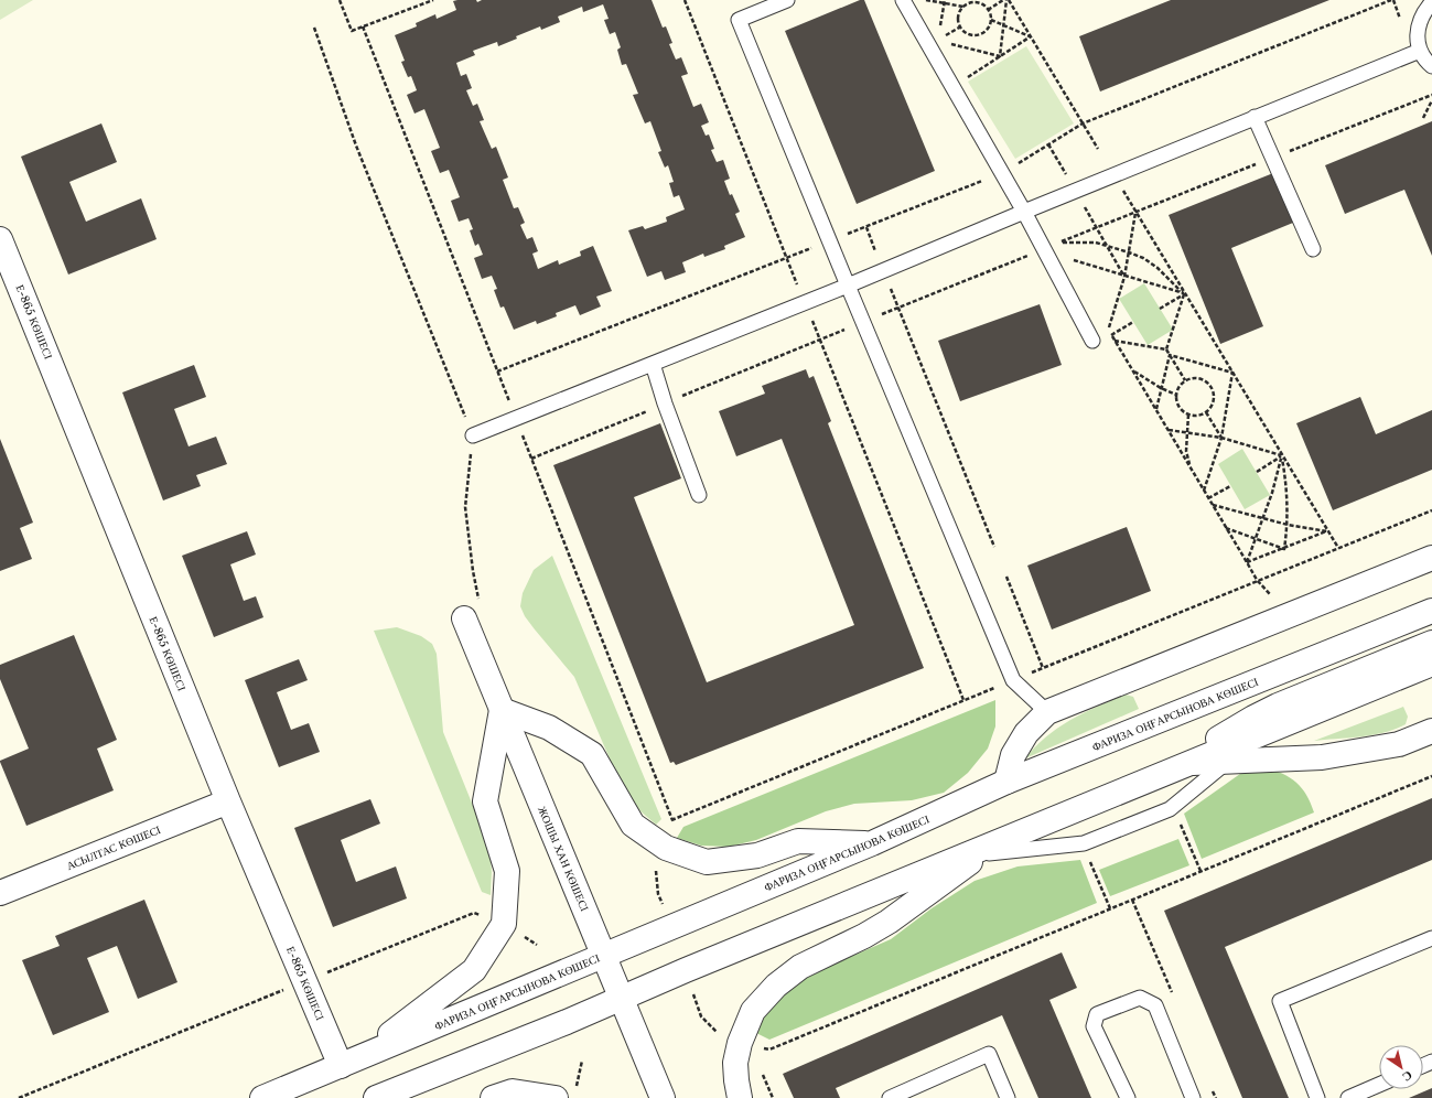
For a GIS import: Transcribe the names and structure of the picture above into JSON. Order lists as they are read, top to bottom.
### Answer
{
  "streets": {
    "street": [
      "Е-865 КӨШЕСІ",
      "ФАРИЗА ОҢҒАРСЫНОВА КӨШЕСІ",
      "АСЫЛТАС КӨШЕСІ",
      "ЖОШЫ ХАН КӨШЕСІ"
    ]
  },
  "crossings": [
    ["Е-865 КӨШЕСІ", "ФАРИЗА ОҢҒАРСЫНОВА КӨШЕСІ"],
    ["Е-865 КӨШЕСІ", "АСЫЛТАС КӨШЕСІ"],
    ["ФАРИЗА ОҢҒАРСЫНОВА КӨШЕСІ", "ЖОШЫ ХАН КӨШЕСІ"]
  ],
  "north": "bottom right"
}
